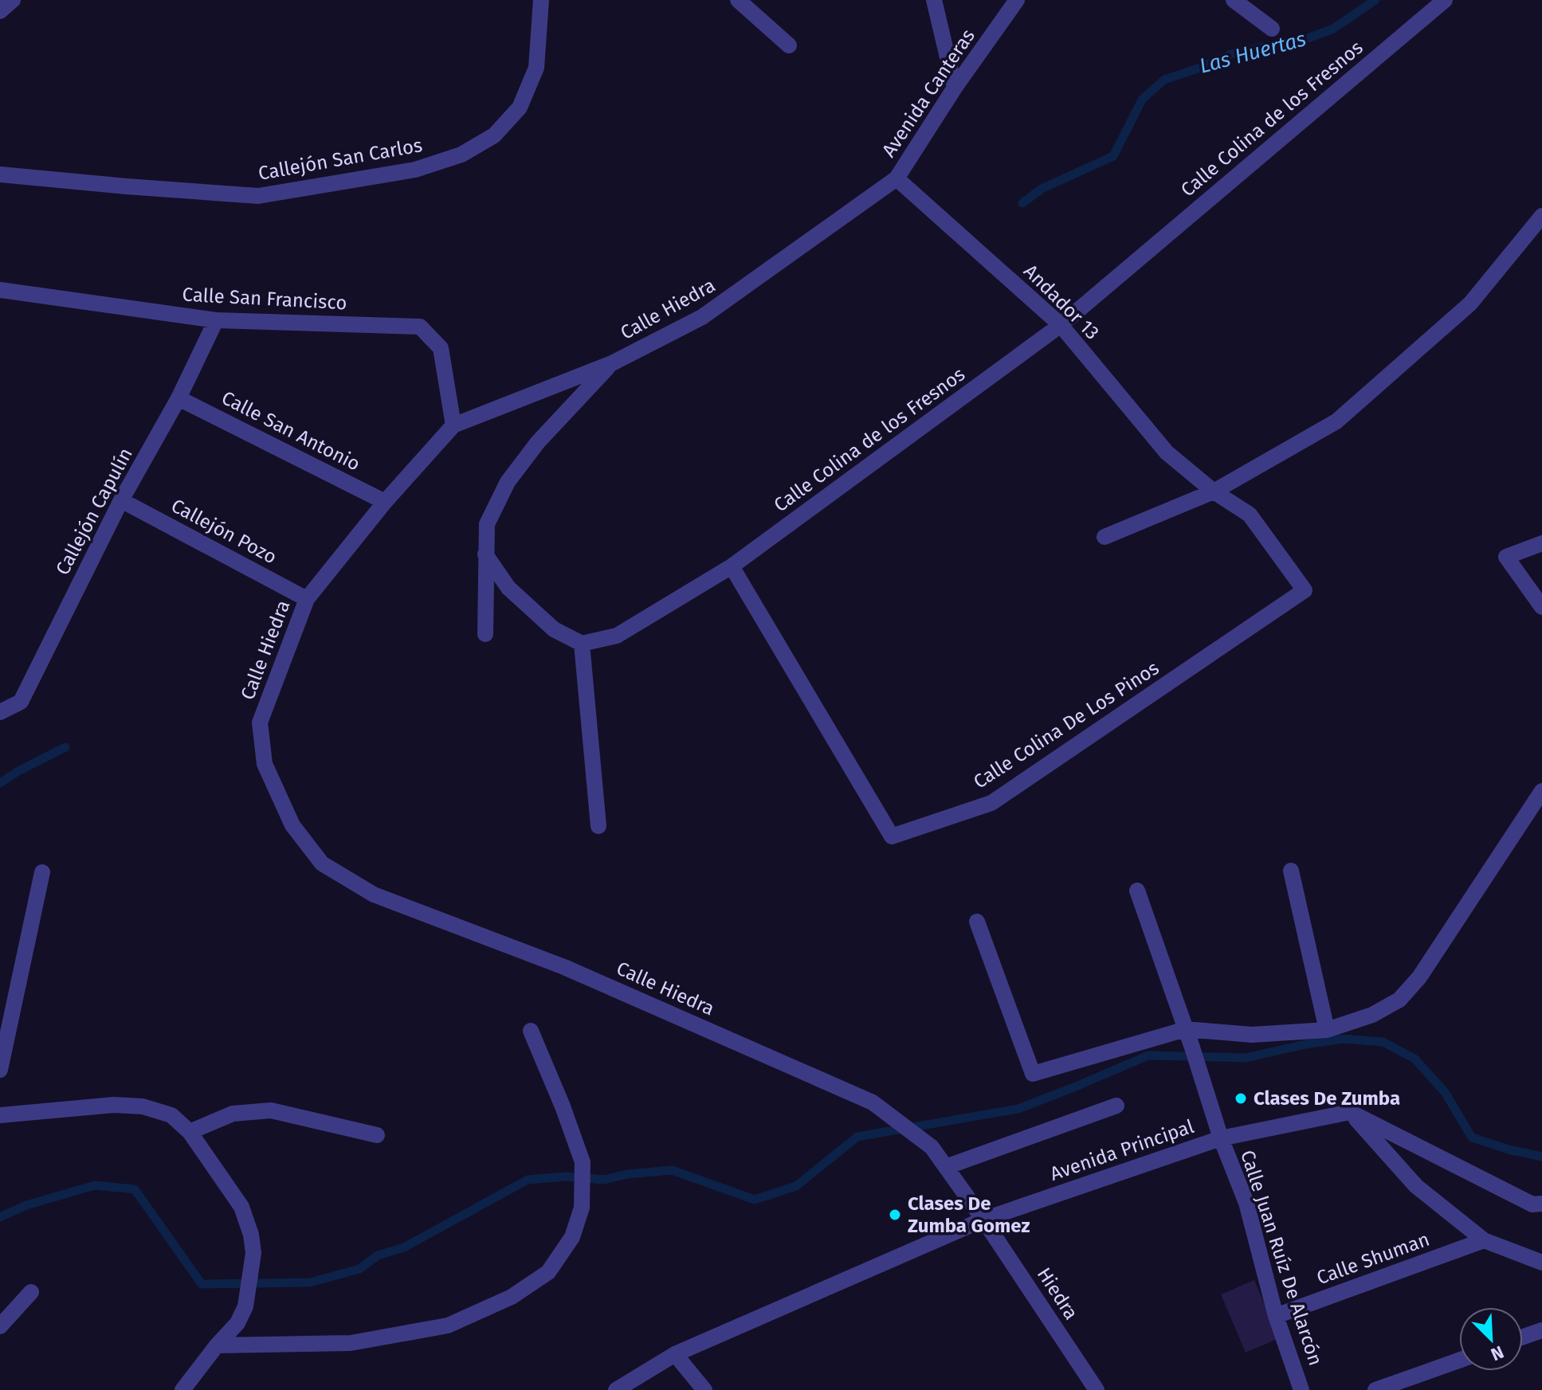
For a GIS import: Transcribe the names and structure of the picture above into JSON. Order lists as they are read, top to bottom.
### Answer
{
  "streets": {
    "street": [
      "Avenida Canteras",
      "Calle Colina de los Fresnos",
      "Callejón San Carlos",
      "Calle San Francisco",
      "Andador 13",
      "Calle Hiedra",
      "Calle San Antonio",
      "Callejón Capulín",
      "Callejón Pozo",
      "Calle Colina De Los Pinos",
      "Avenida Principal",
      "Calle Juan Ruíz De Alarcón",
      "Calle Shuman",
      "Hiedra"
    ]
  },
  "crossings": [
    ["Avenida Canteras", "Andador 13"],
    ["Avenida Canteras", "Calle Hiedra"],
    ["Calle Colina de los Fresnos", "Andador 13"],
    ["Calle Colina de los Fresnos", "Calle Colina De Los Pinos"],
    ["Calle San Francisco", "Calle Hiedra"],
    ["Calle San Francisco", "Callejón Capulín"],
    ["Andador 13", "Calle Hiedra"],
    ["Andador 13", "Calle Colina De Los Pinos"],
    ["Calle Hiedra", "Calle San Antonio"],
    ["Calle Hiedra", "Callejón Pozo"],
    ["Calle Hiedra", "Avenida Principal"],
    ["Calle Hiedra", "Hiedra"],
    ["Calle San Antonio", "Callejón Capulín"],
    ["Callejón Capulín", "Callejón Pozo"],
    ["Avenida Principal", "Calle Juan Ruíz De Alarcón"],
    ["Avenida Principal", "Hiedra"],
    ["Calle Juan Ruíz De Alarcón", "Calle Shuman"]
  ],
  "water": ["Las Huertas"],
  "places": ["Clases De Zumba", "Clases De Zumba Gomez"],
  "north": "bottom right"
}
